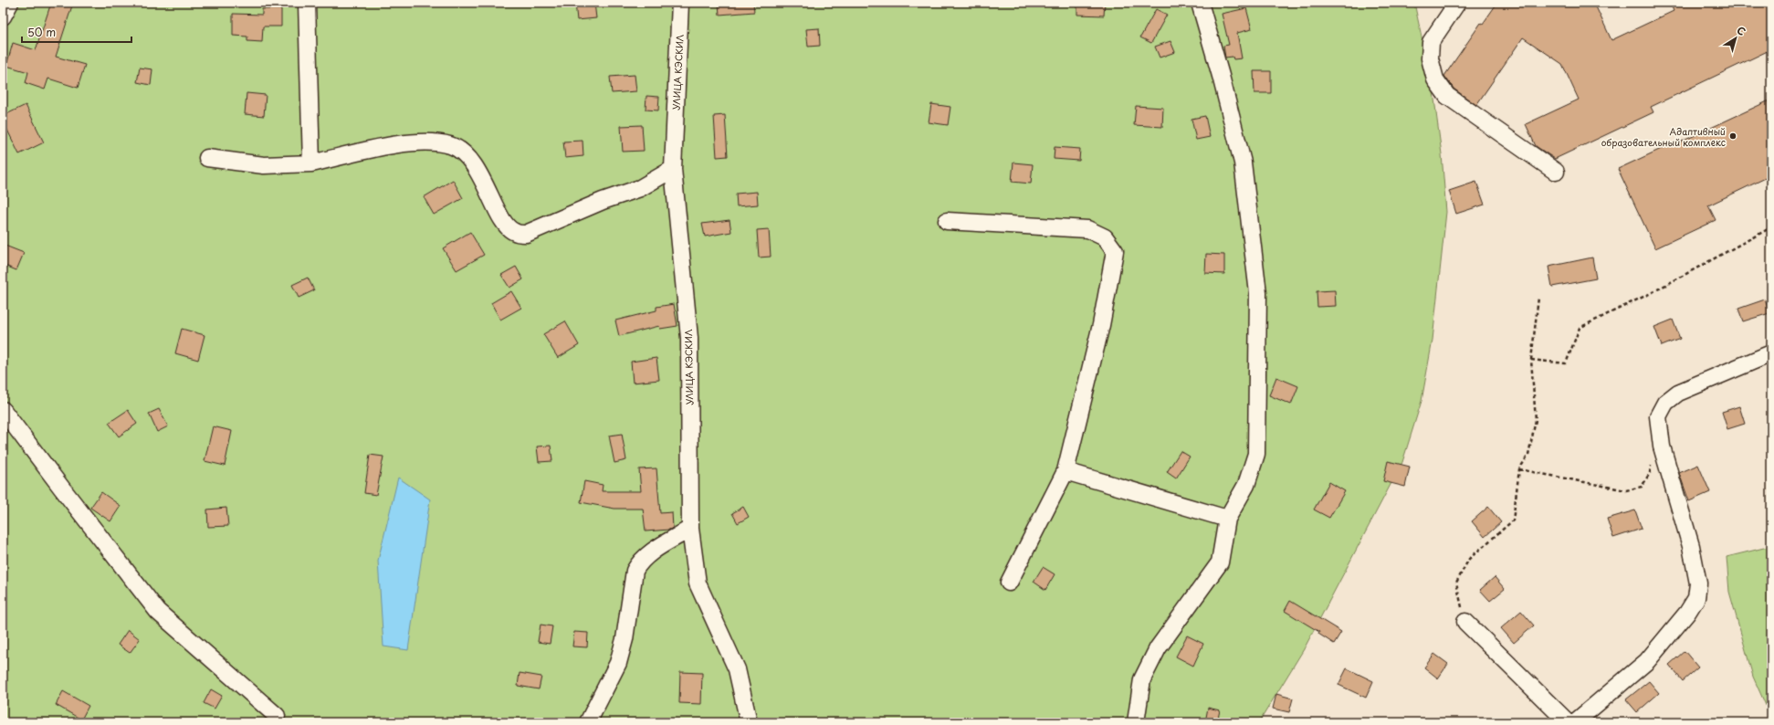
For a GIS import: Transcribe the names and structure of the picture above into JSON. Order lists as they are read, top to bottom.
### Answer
{
  "streets": {
    "street": ["УЛИЦА КЭСКИЛ"]
  },
  "places": ["Адаптивный образовательный комплекс"],
  "scale_bar": "50 m",
  "north": "top right"
}
